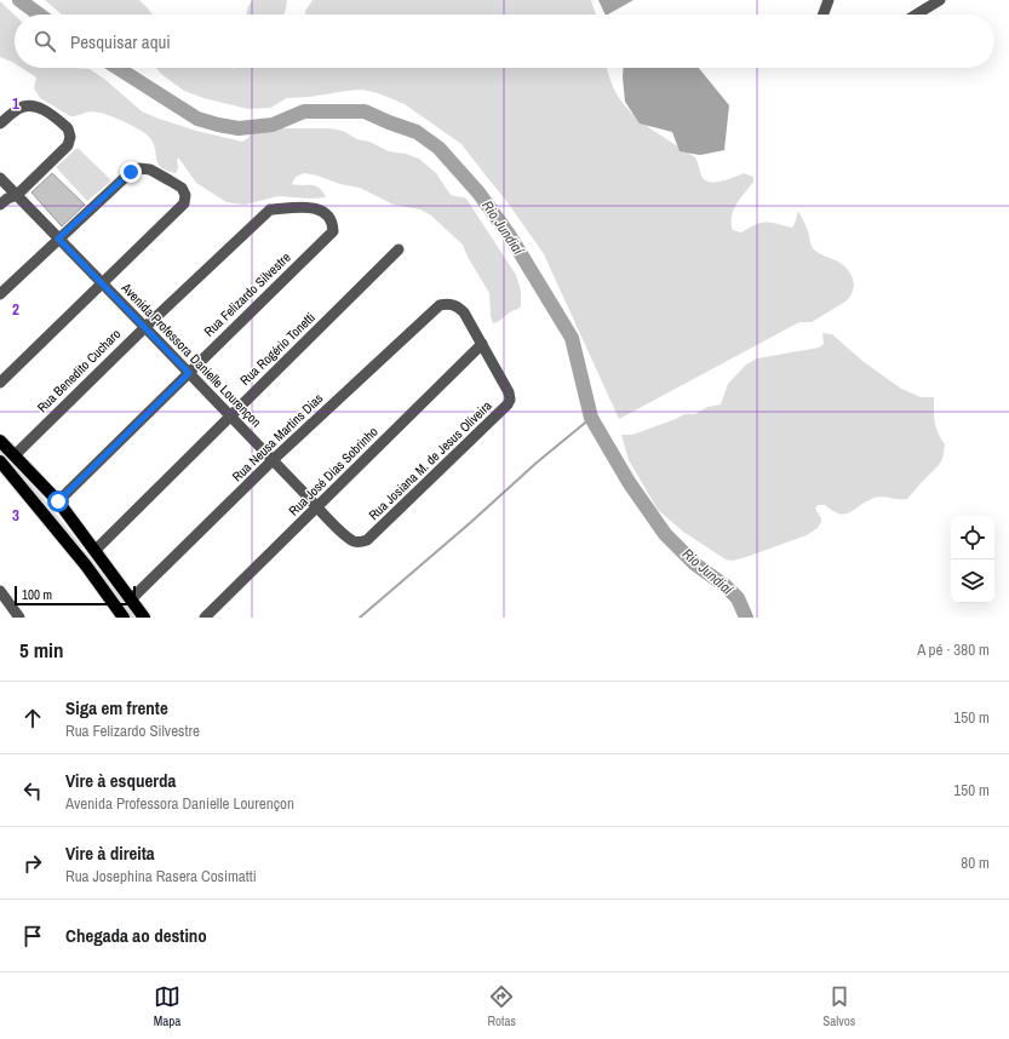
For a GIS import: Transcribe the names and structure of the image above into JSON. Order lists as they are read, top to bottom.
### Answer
{
  "streets": {
    "street": [
      "Rua Felizardo Silvestre",
      "Rua Rogério Tonetti",
      "Avenida Professora Danielle Lourençon",
      "Rua Benedito Cucharo",
      "Rua Neusa Martins Dias",
      "Rua Josiana M. de Jesus Oliveira",
      "Rua José Dias Sobrinho"
    ]
  },
  "crossings": [
    ["Rua Felizardo Silvestre", "Avenida Professora Danielle Lourençon"],
    ["Rua Felizardo Silvestre", "Rua Benedito Cucharo"],
    ["Rua Rogério Tonetti", "Avenida Professora Danielle Lourençon"],
    ["Avenida Professora Danielle Lourençon", "Rua Benedito Cucharo"],
    ["Avenida Professora Danielle Lourençon", "Rua Neusa Martins Dias"],
    ["Avenida Professora Danielle Lourençon", "Rua Josiana M. de Jesus Oliveira"],
    ["Avenida Professora Danielle Lourençon", "Rua José Dias Sobrinho"],
    ["Rua Neusa Martins Dias", "Rua Josiana M. de Jesus Oliveira"],
    ["Rua Neusa Martins Dias", "Rua José Dias Sobrinho"],
    ["Rua Josiana M. de Jesus Oliveira", "Rua José Dias Sobrinho"]
  ],
  "water": ["Rio Jundiaí"],
  "scale_bar": "100 m",
  "page": {
    "search": "Pesquisar aqui",
    "scale": "100 m",
    "heading": ["5 min", "A pé · 380 m"],
    "list": [
      ["Siga em frente", "Rua Felizardo Silvestre", "150 m"],
      ["Vire à esquerda", "Avenida Professora Danielle Lourençon", "150 m"],
      ["Vire à direita", "Rua Josephina Rasera Cosimatti", "80 m"],
      "Chegada ao destino"
    ],
    "nav": ["Mapa", "Rotas", "Salvos"]
  },
  "grid": {
    "rows": ["1", "2", "3"]
  }
}
